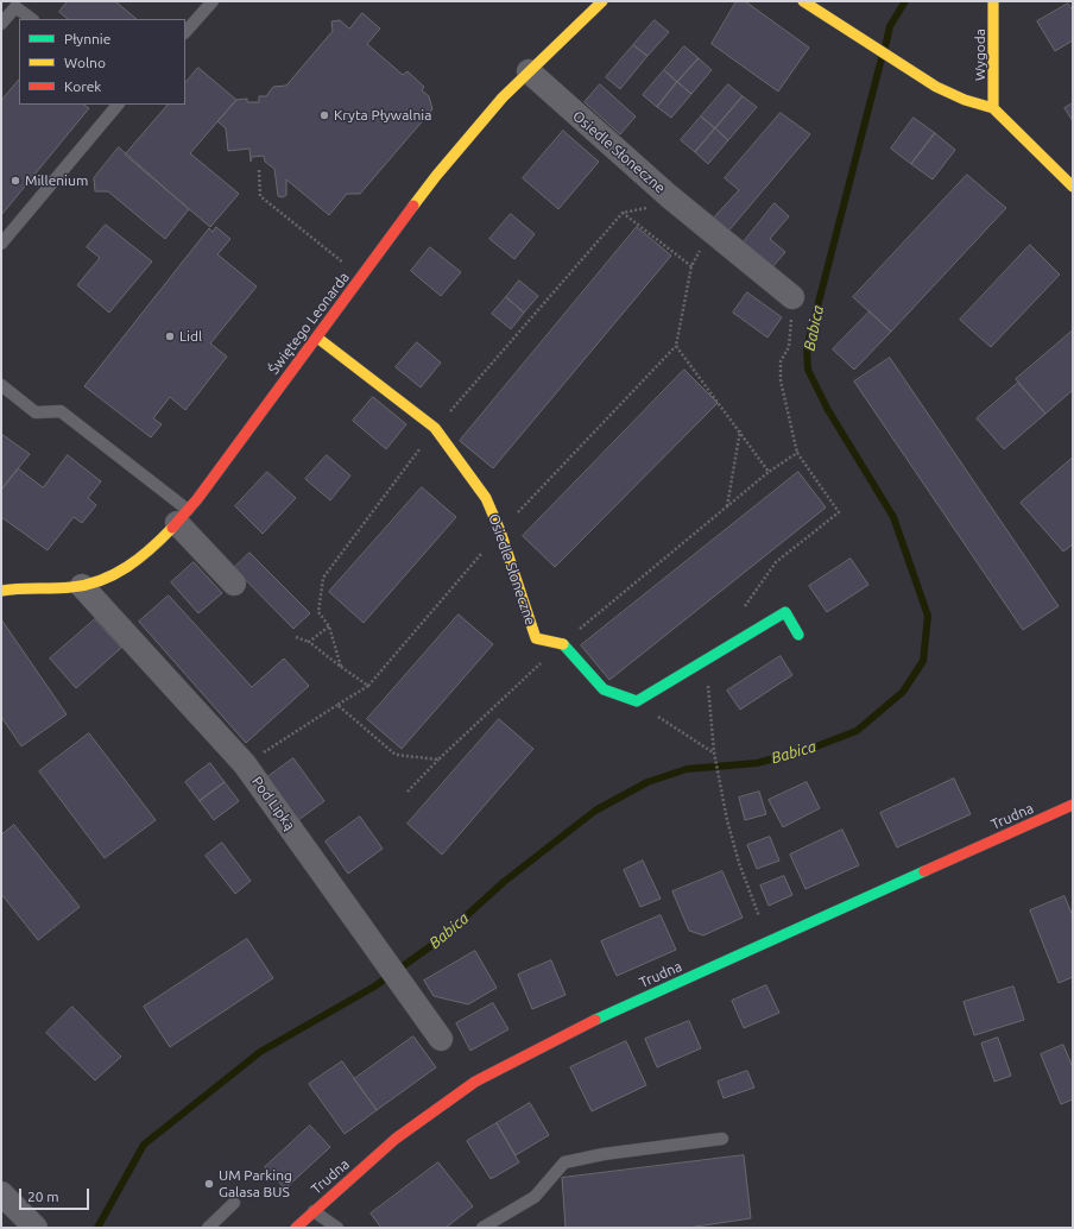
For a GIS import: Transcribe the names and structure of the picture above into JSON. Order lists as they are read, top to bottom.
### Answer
{
  "streets": {
    "street": [
      "Wygoda",
      "Osiedle Słoneczne",
      "Świętego Leonarda",
      "Pod Lipką",
      "Trudna"
    ]
  },
  "crossings": [
    ["Osiedle Słoneczne", "Świętego Leonarda"],
    ["Świętego Leonarda", "Pod Lipką"]
  ],
  "water": ["Babica"],
  "places": [
    "Kryta Pływalnia",
    "Millenium",
    "Lidl",
    "UM Parking Galasa BUS"
  ],
  "legend": ["Płynnie", "Wolno", "Korek"],
  "scale_bar": "20 m"
}
